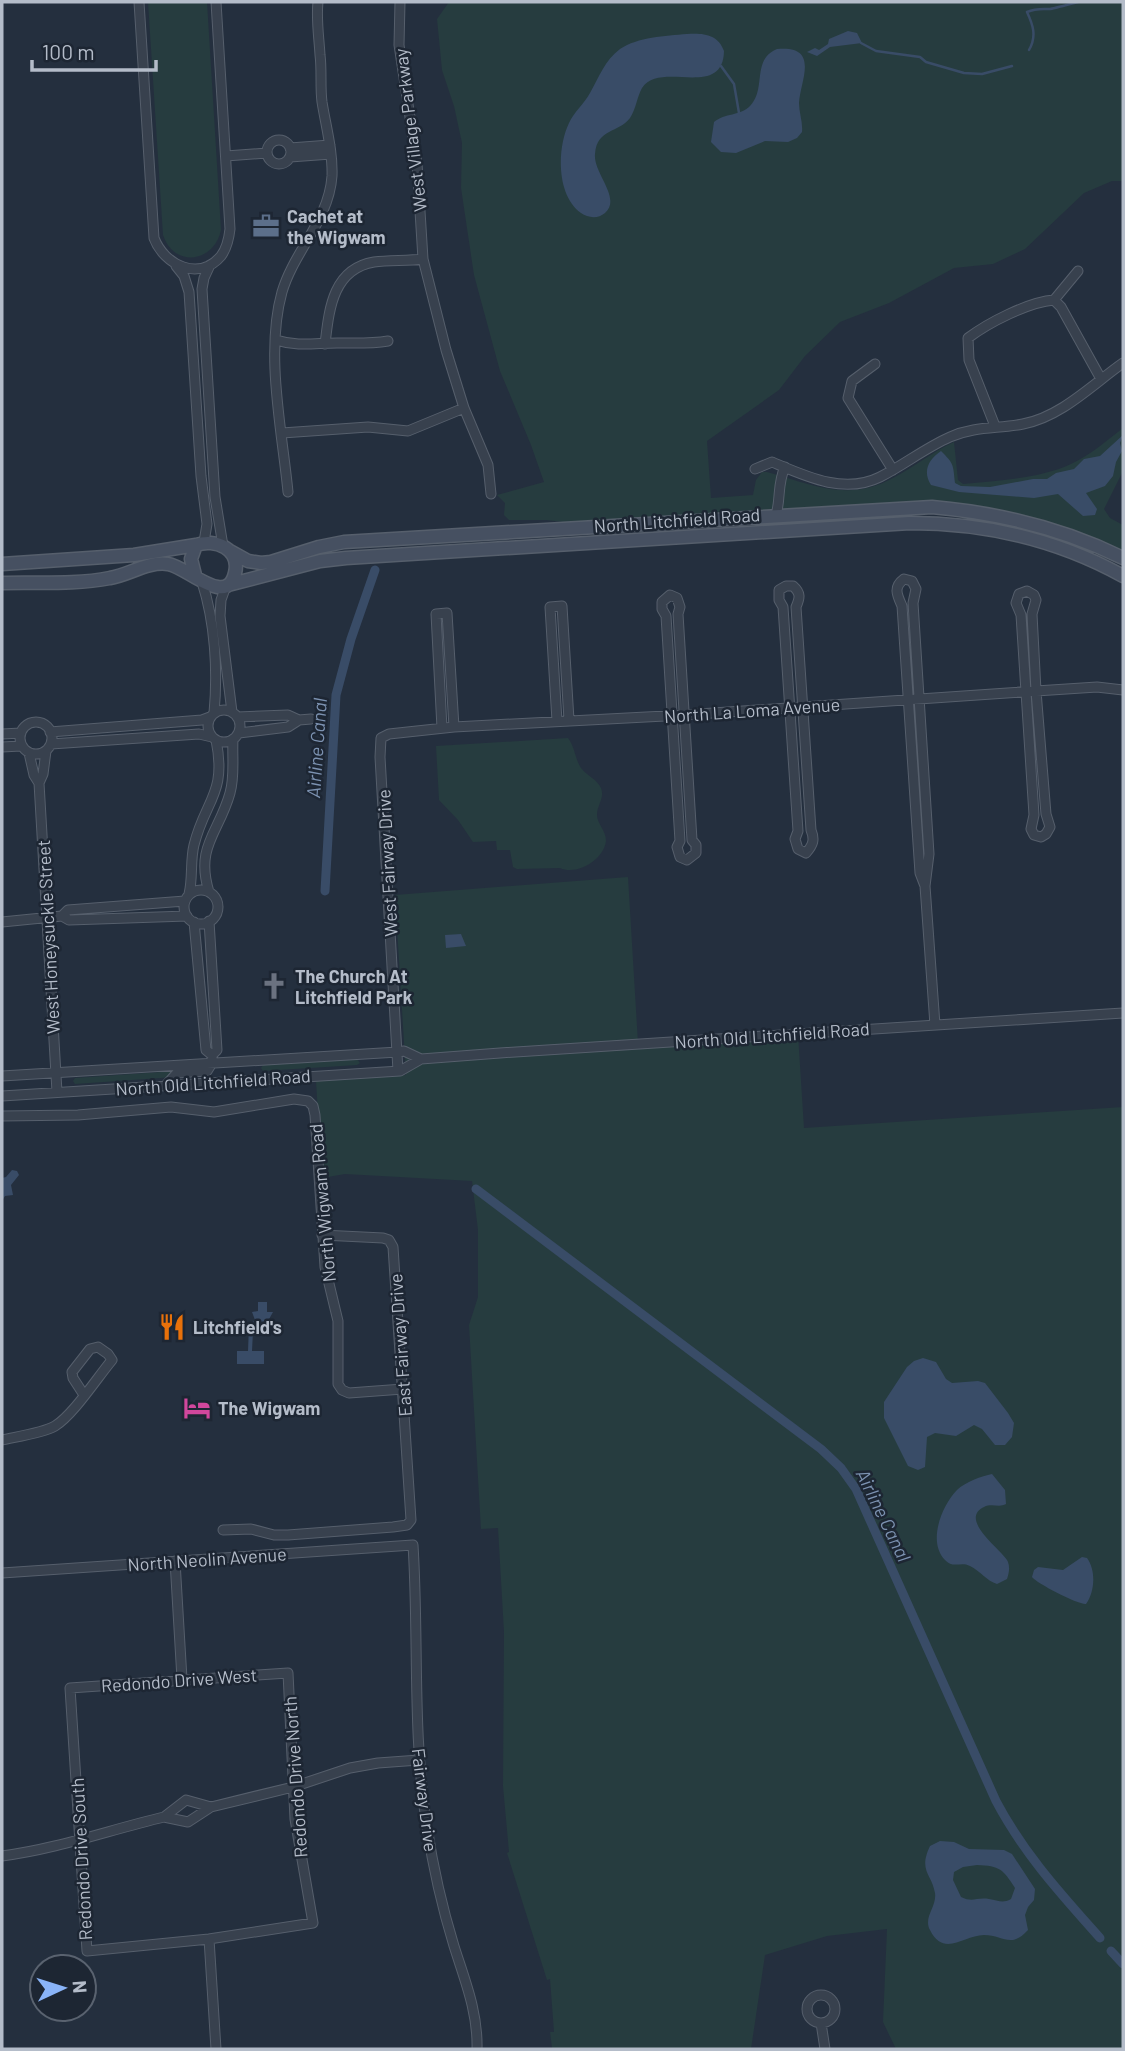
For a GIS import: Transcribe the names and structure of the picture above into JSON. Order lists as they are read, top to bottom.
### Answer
{
  "streets": {
    "main road": ["North Litchfield Road"],
    "street": [
      "West Village Parkway",
      "North La Loma Avenue",
      "West Fairway Drive",
      "West Honeysuckle Street",
      "North Old Litchfield Road",
      "North Wigwam Road",
      "East Fairway Drive",
      "North Neolin Avenue",
      "Redondo Drive West",
      "Redondo Drive North",
      "Fairway Drive",
      "Redondo Drive South"
    ]
  },
  "crossings": [
    ["North La Loma Avenue", "West Fairway Drive"],
    ["West Fairway Drive", "North Old Litchfield Road"],
    ["West Honeysuckle Street", "North Old Litchfield Road"],
    ["North Wigwam Road", "East Fairway Drive"],
    ["North Neolin Avenue", "Fairway Drive"],
    ["Redondo Drive West", "Redondo Drive North"],
    ["Redondo Drive West", "Redondo Drive South"],
    ["Redondo Drive North", "Redondo Drive South"]
  ],
  "water": ["Airline Canal"],
  "places": {
    "office": ["Cachet at the Wigwam"],
    "church": ["The Church At Litchfield Park"],
    "restaurant": ["Litchfield's"],
    "hotel": ["The Wigwam"]
  },
  "scale_bar": "100 m",
  "north": "right"
}
